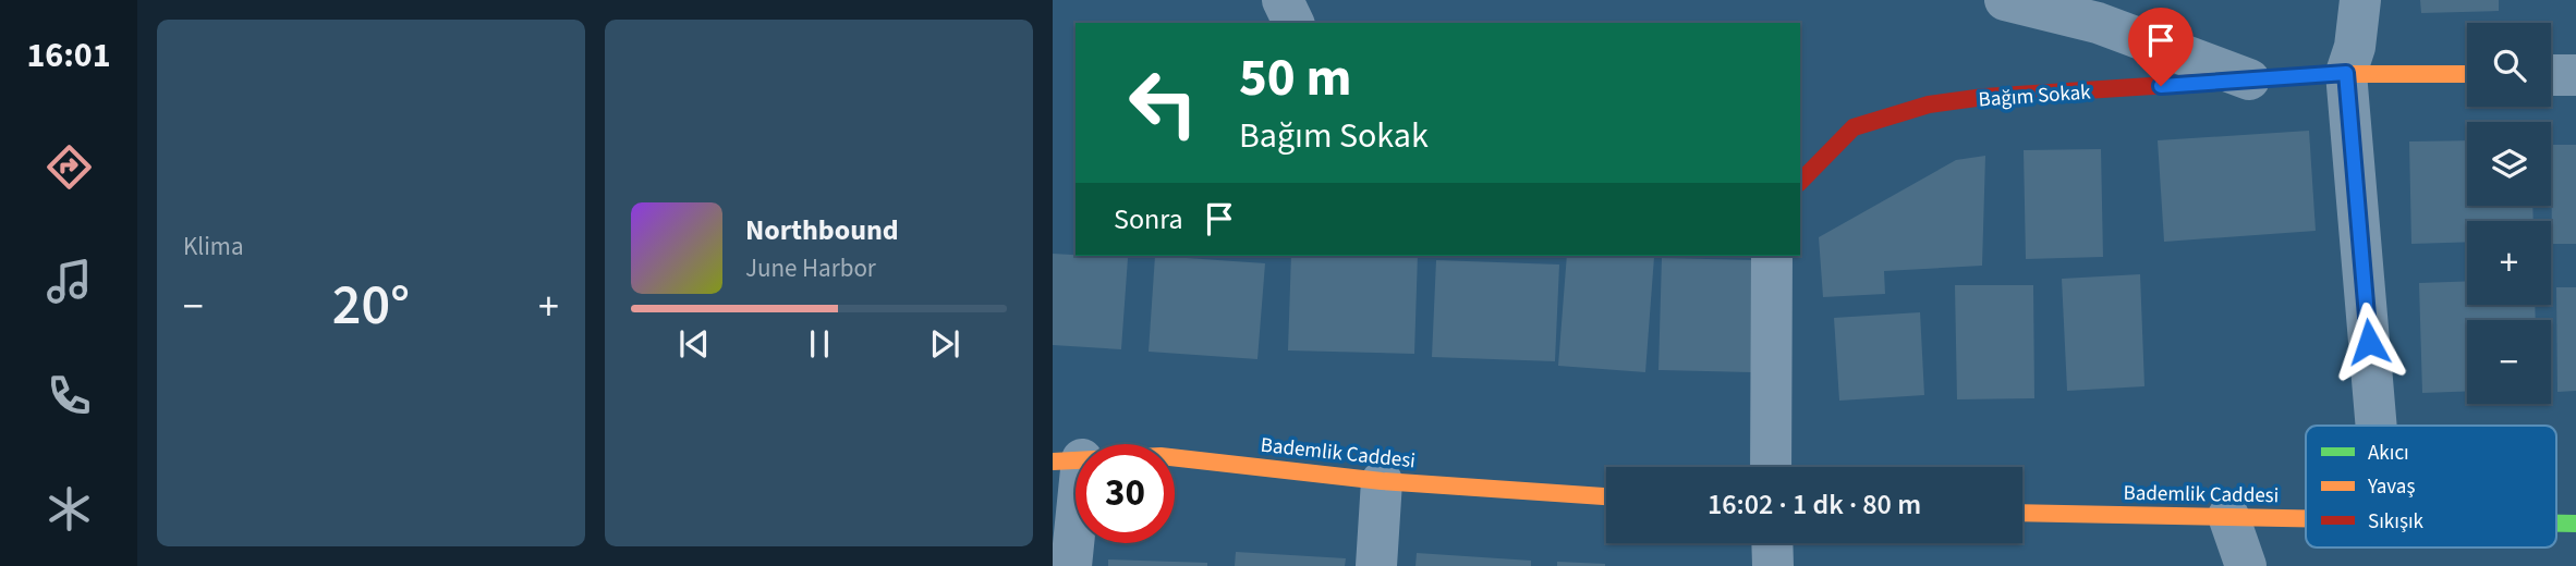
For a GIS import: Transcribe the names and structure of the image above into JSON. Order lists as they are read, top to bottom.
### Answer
{
  "streets": {
    "street": ["Bağım Sokak", "Bademlik Caddesi"]
  },
  "legend": ["Akıcı", "Yavaş", "Sıkışık"],
  "page": {
    "tabs": "16:01",
    "tile": "Klima",
    "map_buttons": ["+", "−"],
    "turn": ["50 m", "Bağım Sokak"],
    "then": "Sonra",
    "song": ["Northbound", "June Harbor"],
    "heat": ["−", "20°", "+"],
    "limit": "30",
    "trip": "16:02 · 1 dk · 80 m"
  }
}
